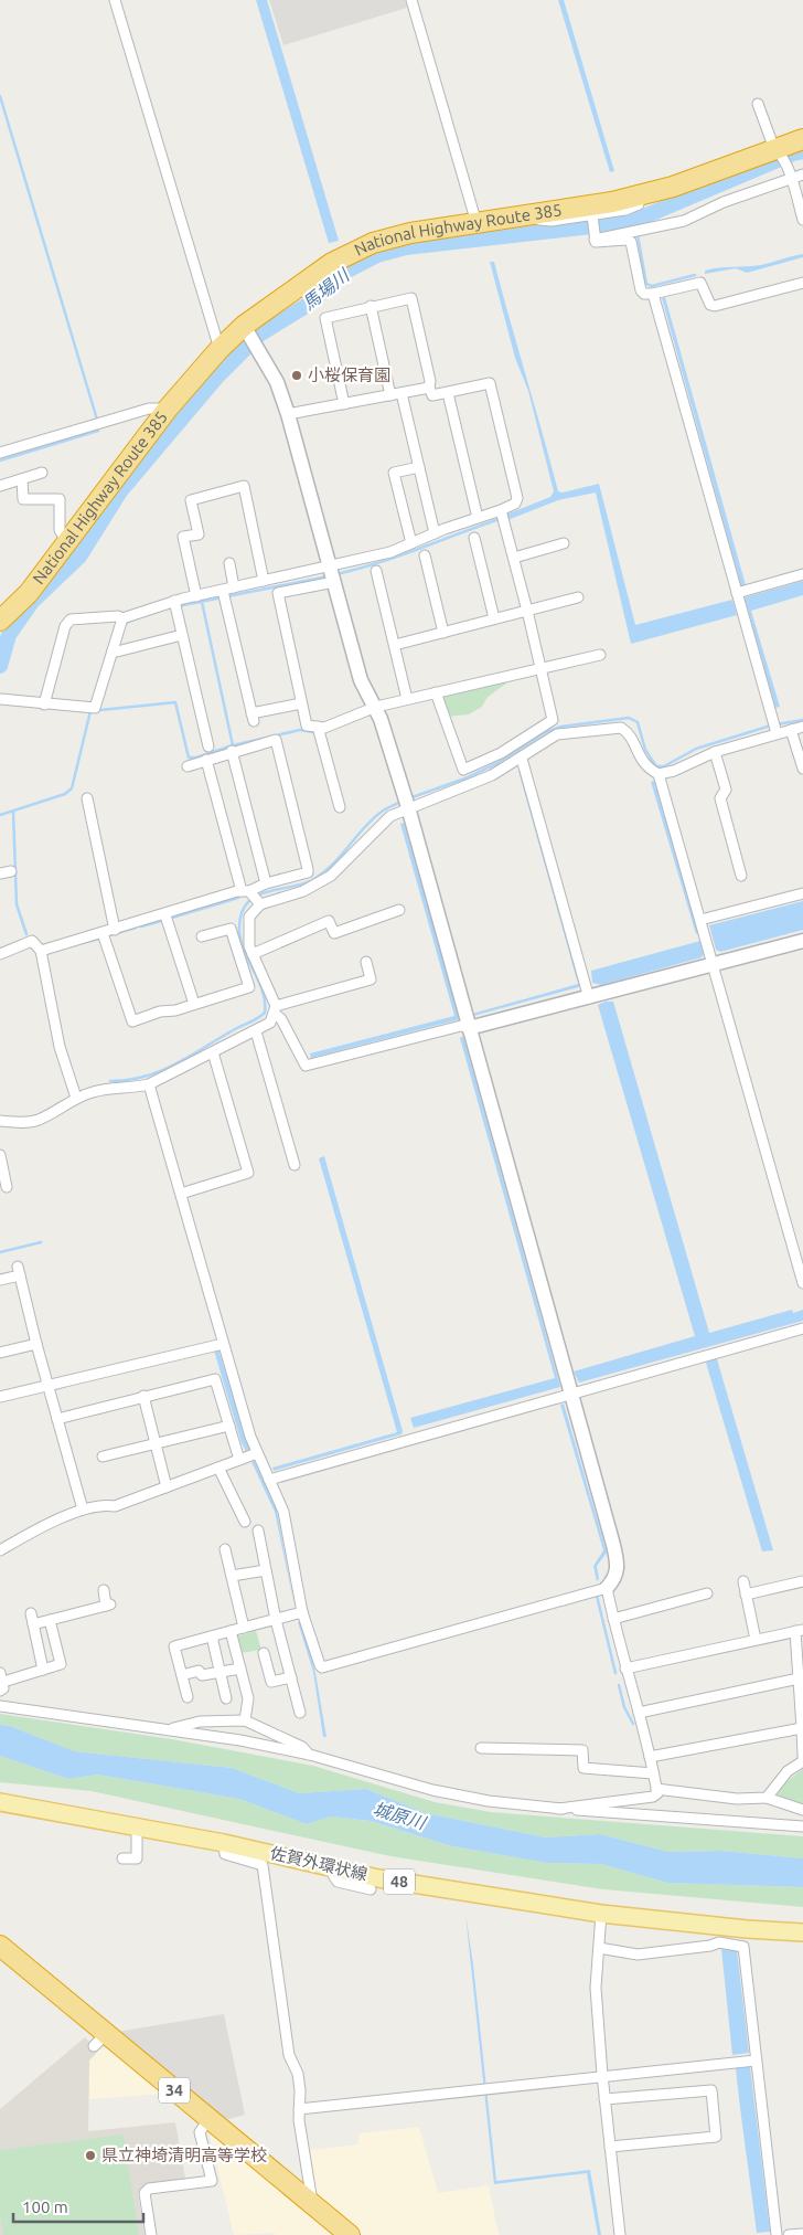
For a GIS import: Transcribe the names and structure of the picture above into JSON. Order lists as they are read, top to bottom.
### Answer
{
  "streets": {
    "highway": ["National Highway Route 385", "34"],
    "main road": ["佐賀外環状線", "48"]
  },
  "water": ["馬場川", "城原川"],
  "places": ["小桜保育園", "県立神埼清明高等学校"],
  "scale_bar": "100 m"
}
